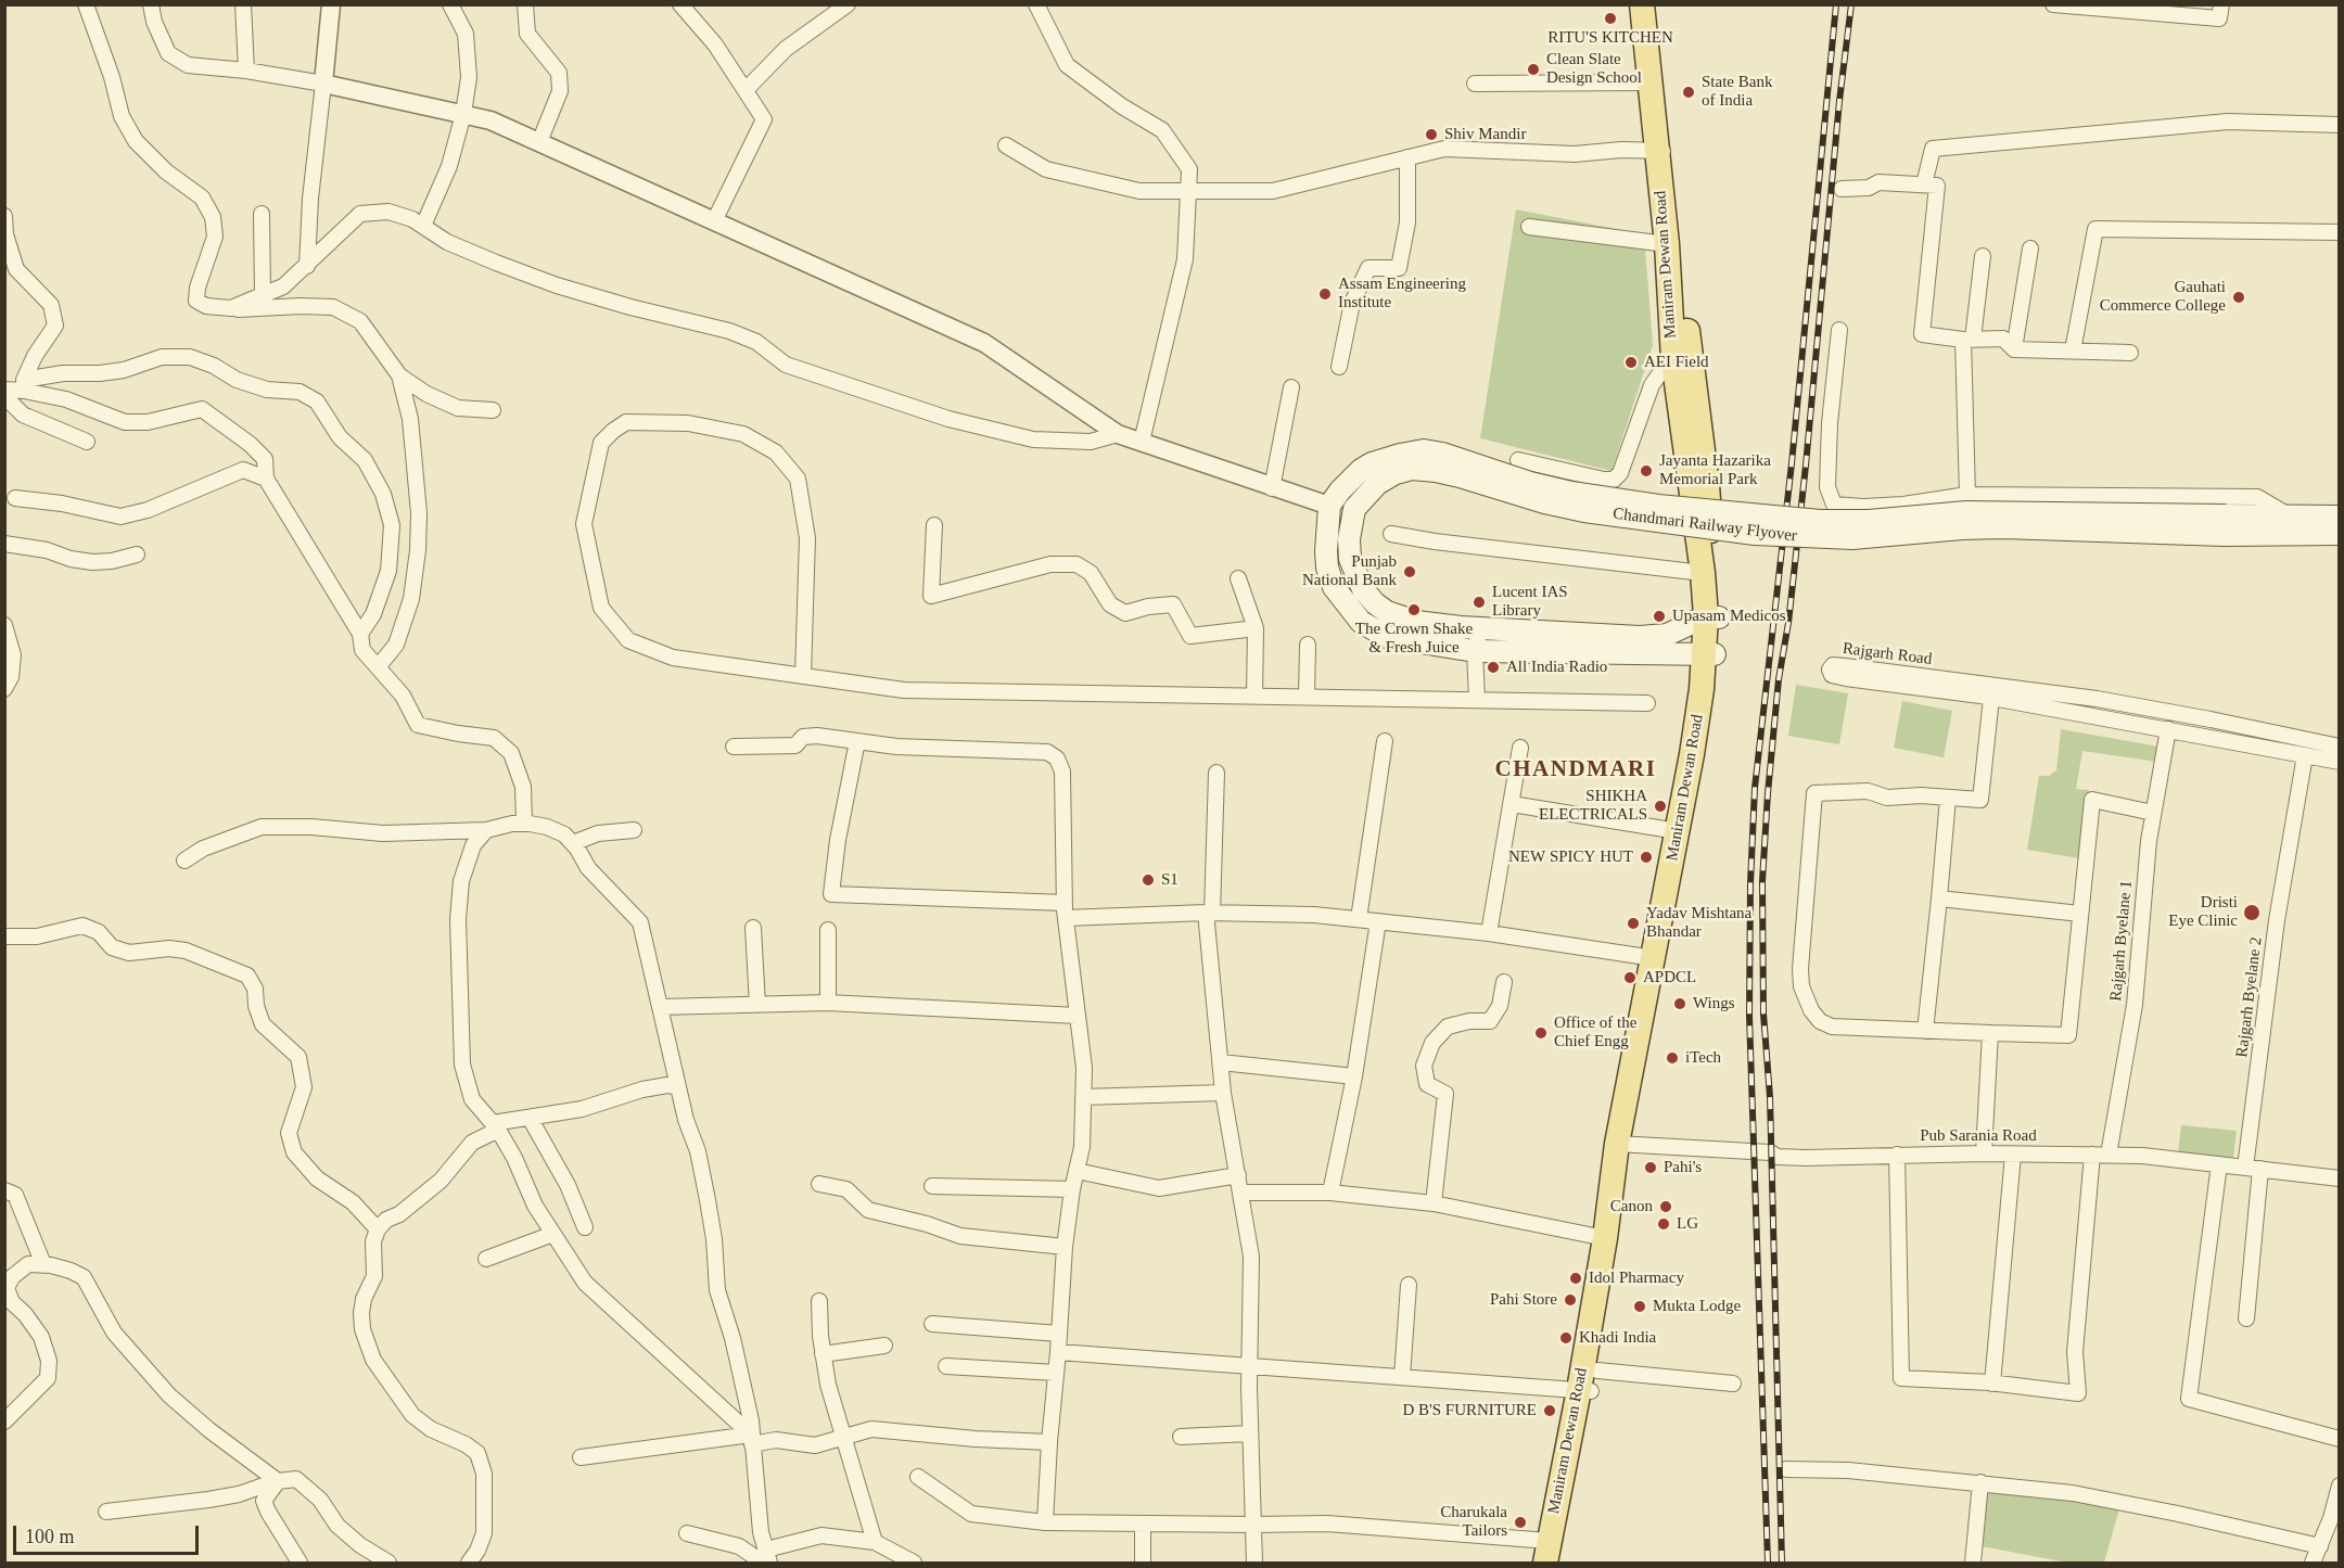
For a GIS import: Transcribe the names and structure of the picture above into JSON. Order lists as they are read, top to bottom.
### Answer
{
  "streets": {
    "main road": ["Maniram Dewan Road", "Chandmari Railway Flyover"],
    "street": [
      "Rajgarh Road",
      "Rajgarh Byelane 1",
      "Rajgarh Byelane 2",
      "Pub Sarania Road"
    ]
  },
  "crossings": [
    ["Maniram Dewan Road", "Chandmari Railway Flyover"],
    ["Maniram Dewan Road", "Pub Sarania Road"],
    ["Rajgarh Road", "Rajgarh Byelane 1"],
    ["Rajgarh Road", "Rajgarh Byelane 2"],
    ["Rajgarh Byelane 1", "Pub Sarania Road"],
    ["Rajgarh Byelane 2", "Pub Sarania Road"]
  ],
  "districts": ["CHANDMARI"],
  "places": [
    "RITU'S KITCHEN",
    "Clean Slate Design School",
    "State Bank of India",
    "Shiv Mandir",
    "Assam Engineering Institute",
    "Gauhati Commerce College",
    "AEI Field",
    "Jayanta Hazarika Memorial Park",
    "Punjab National Bank",
    "Lucent IAS Library",
    "The Crown Shake & Fresh Juice",
    "Upasam Medicos",
    "All India Radio",
    "SHIKHA ELECTRICALS",
    "NEW SPICY HUT",
    "S1",
    "Dristi Eye Clinic",
    "Yadav Mishtana Bhandar",
    "APDCL",
    "Wings",
    "Office of the Chief Engg",
    "iTech",
    "Pahi's",
    "Canon",
    "LG",
    "Idol Pharmacy",
    "Pahi Store",
    "Mukta Lodge",
    "Khadi India",
    "D B'S FURNITURE",
    "Charukala Tailors"
  ],
  "scale_bar": "100 m"
}
